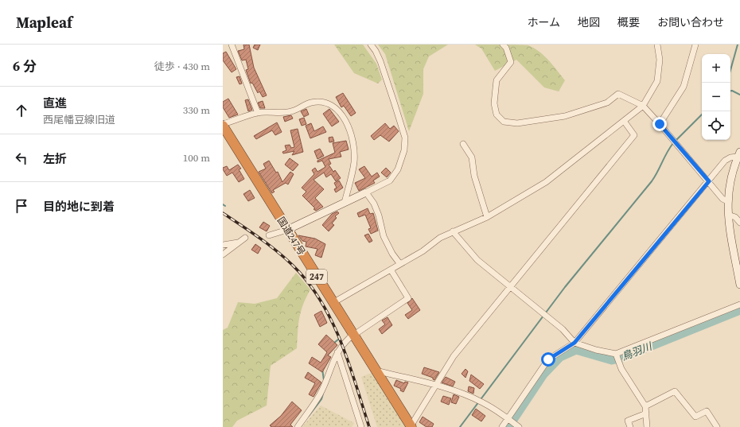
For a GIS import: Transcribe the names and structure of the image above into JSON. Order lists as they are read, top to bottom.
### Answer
{
  "streets": {
    "highway": ["国道247号", "247"]
  },
  "water": ["鳥羽川"],
  "page": {
    "header": "Mapleaf",
    "nav": [
      "ホーム",
      "地図",
      "概要",
      "お問い合わせ"
    ],
    "heading": ["6 分", "徒歩 · 430 m"],
    "map_buttons": ["+", "−"],
    "list": [
      ["直進", "西尾幡豆線旧道", "330 m"],
      ["左折", "100 m"],
      "目的地に到着"
    ]
  }
}
